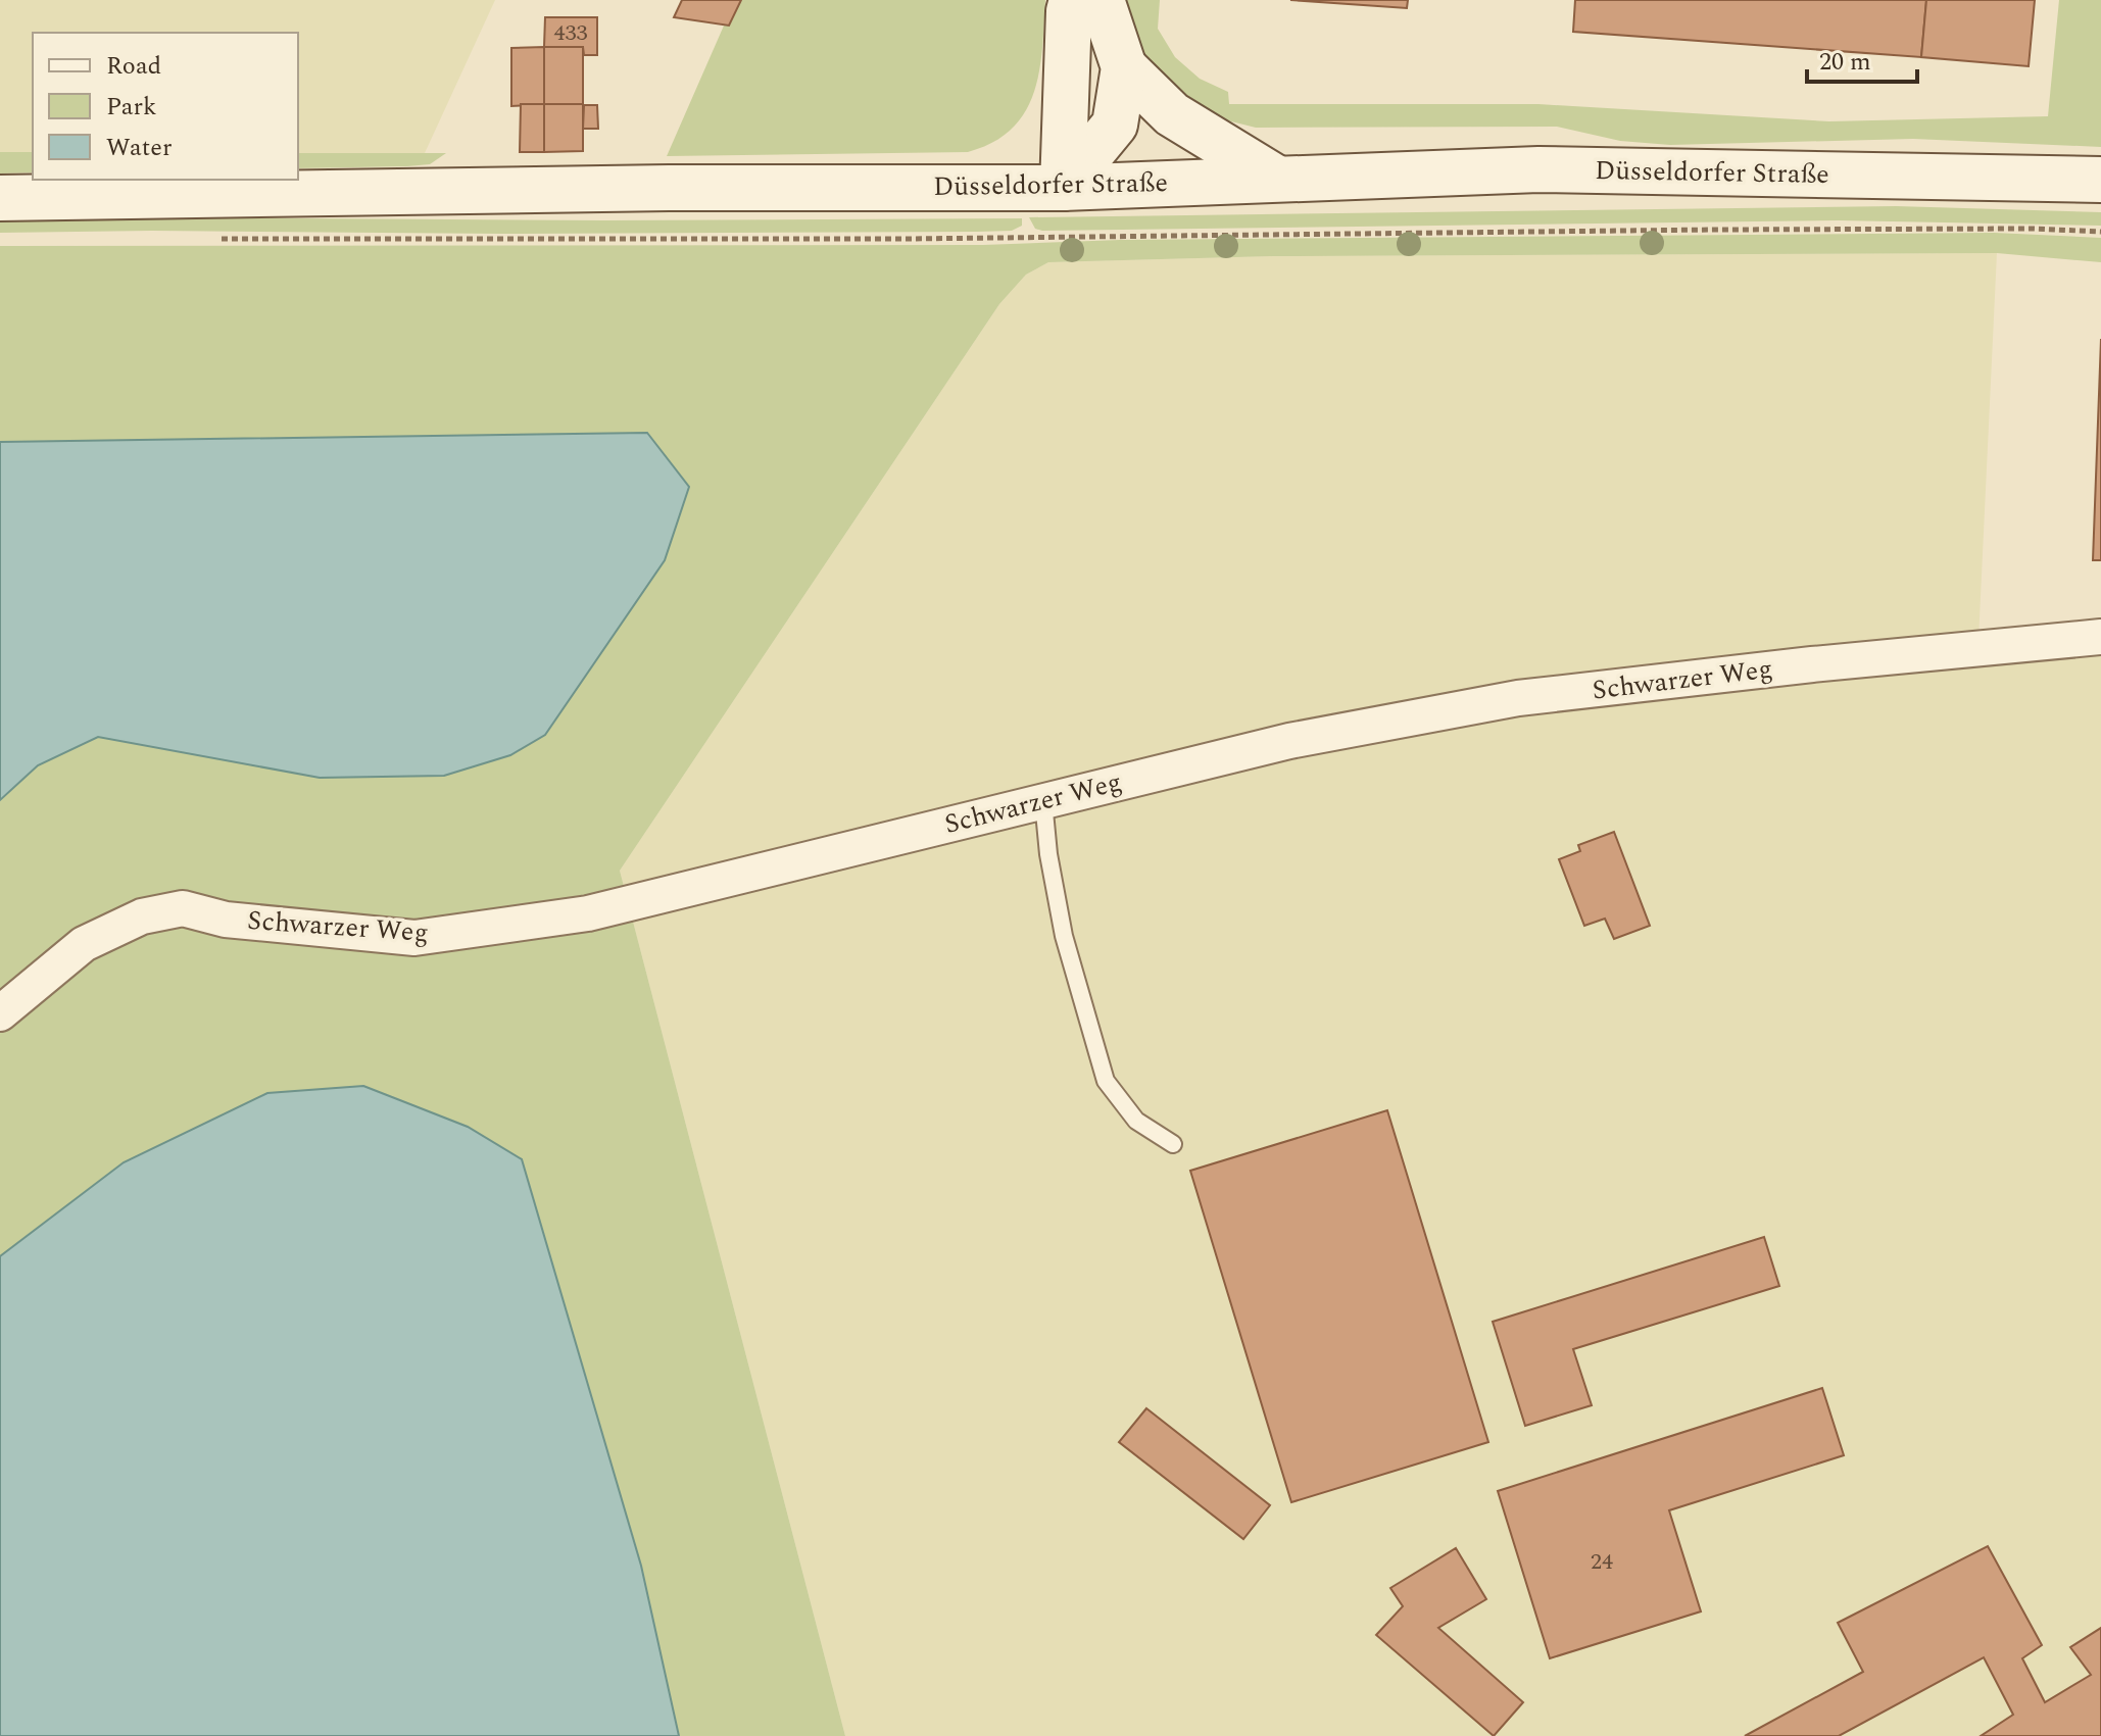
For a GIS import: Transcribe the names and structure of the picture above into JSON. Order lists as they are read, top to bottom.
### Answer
{
  "streets": {
    "main road": ["Düsseldorfer Straße"],
    "street": ["Schwarzer Weg"]
  },
  "house_numbers": ["433", "24"],
  "legend": ["Road", "Park", "Water"],
  "scale_bar": "20 m"
}
